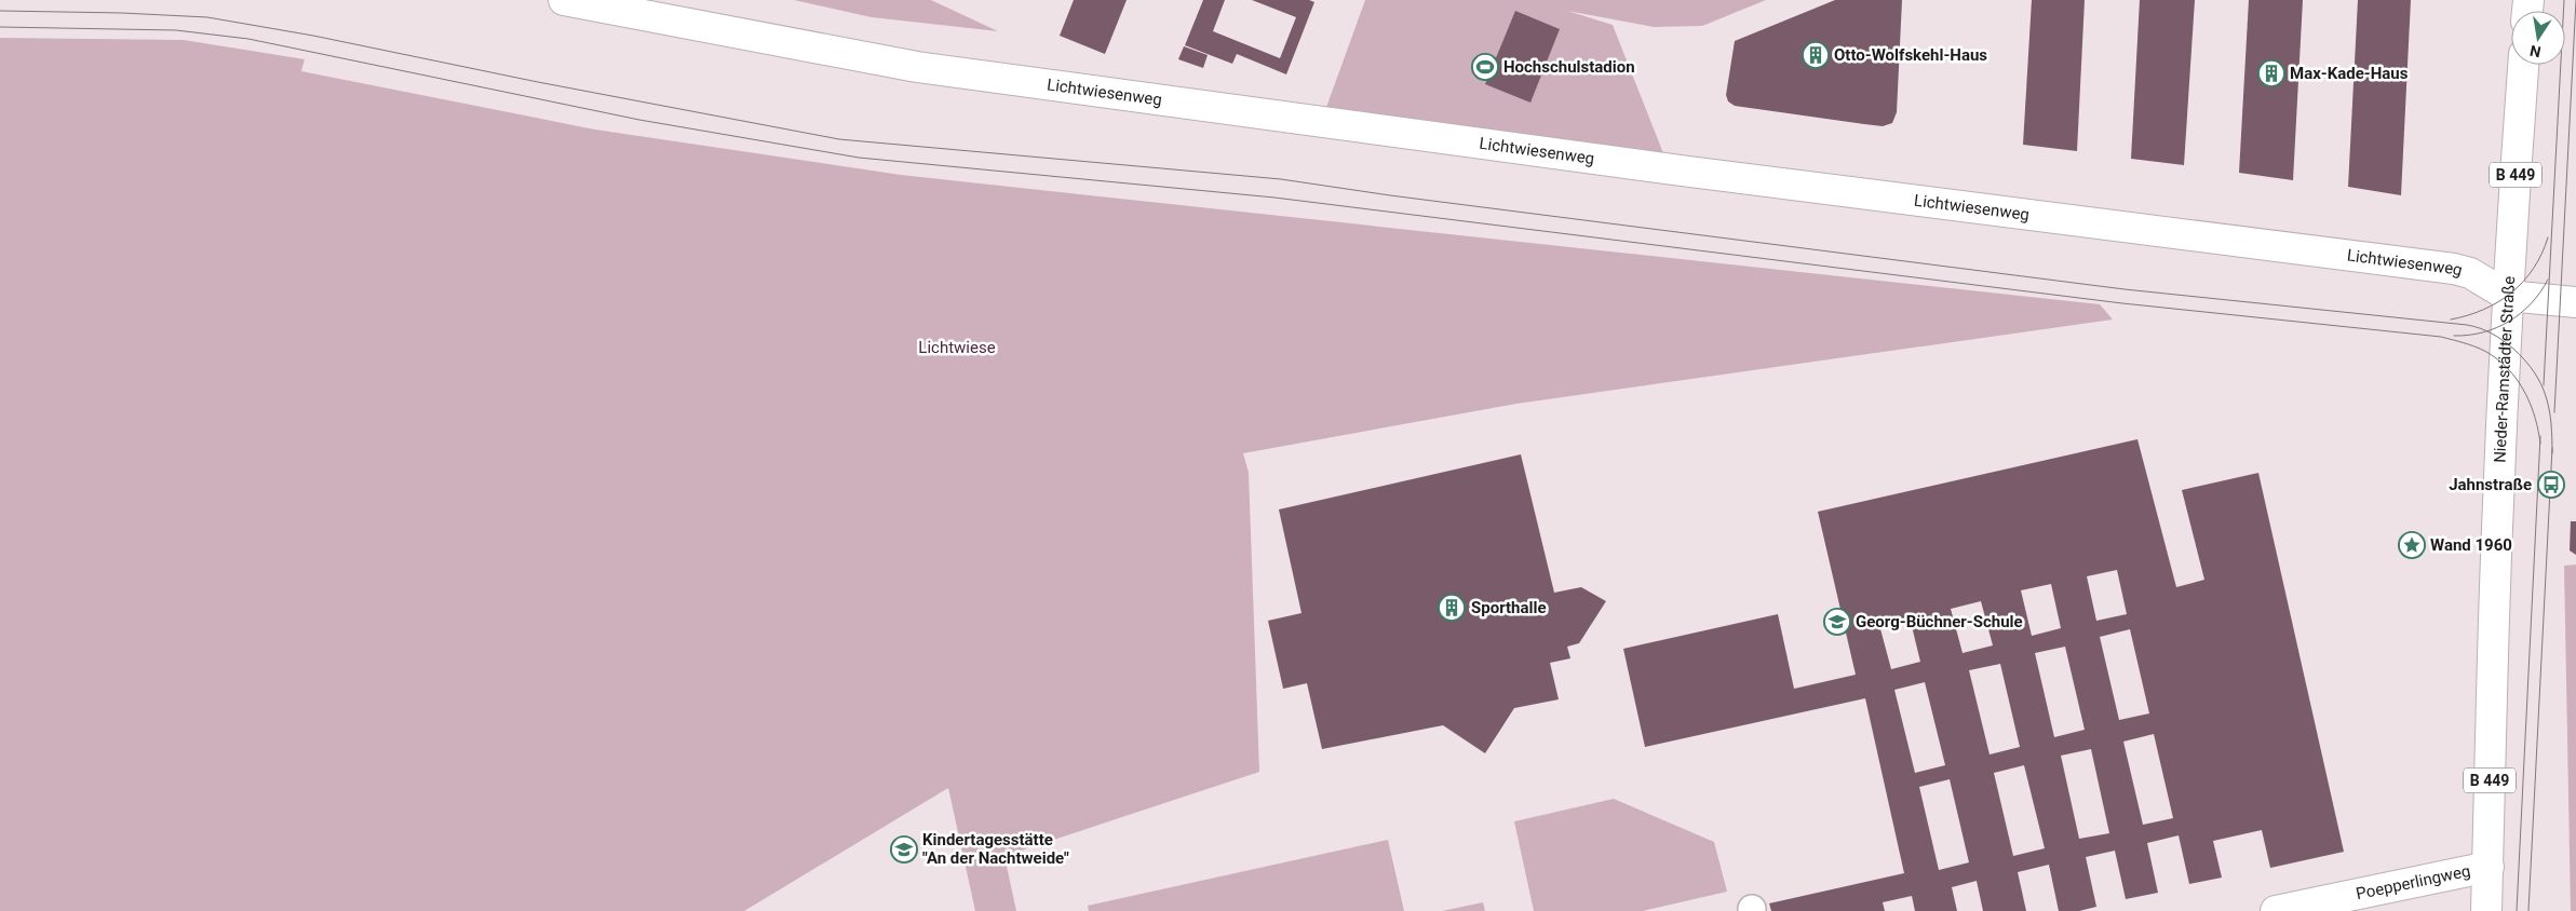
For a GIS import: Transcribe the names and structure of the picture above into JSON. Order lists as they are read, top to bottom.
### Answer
{
  "streets": {
    "street": [
      "Lichtwiesenweg",
      "B 449",
      "Nieder-Ramstädter Straße",
      "Poepperlingweg"
    ]
  },
  "crossings": [
    ["Lichtwiesenweg", "Nieder-Ramstädter Straße"],
    ["Nieder-Ramstädter Straße", "Poepperlingweg"]
  ],
  "parks": ["Lichtwiese"],
  "places": {
    "building": ["Otto-Wolfskehl-Haus", "Max-Kade-Haus", "Sporthalle"],
    "sports": ["Hochschulstadion"],
    "bus stop": ["Jahnstraße"],
    "place": ["Wand 1960"],
    "school or university": ["Georg-Büchner-Schule", "Kindertagesstätte \"An der Nachtweide\""]
  },
  "north": "bottom"
}
